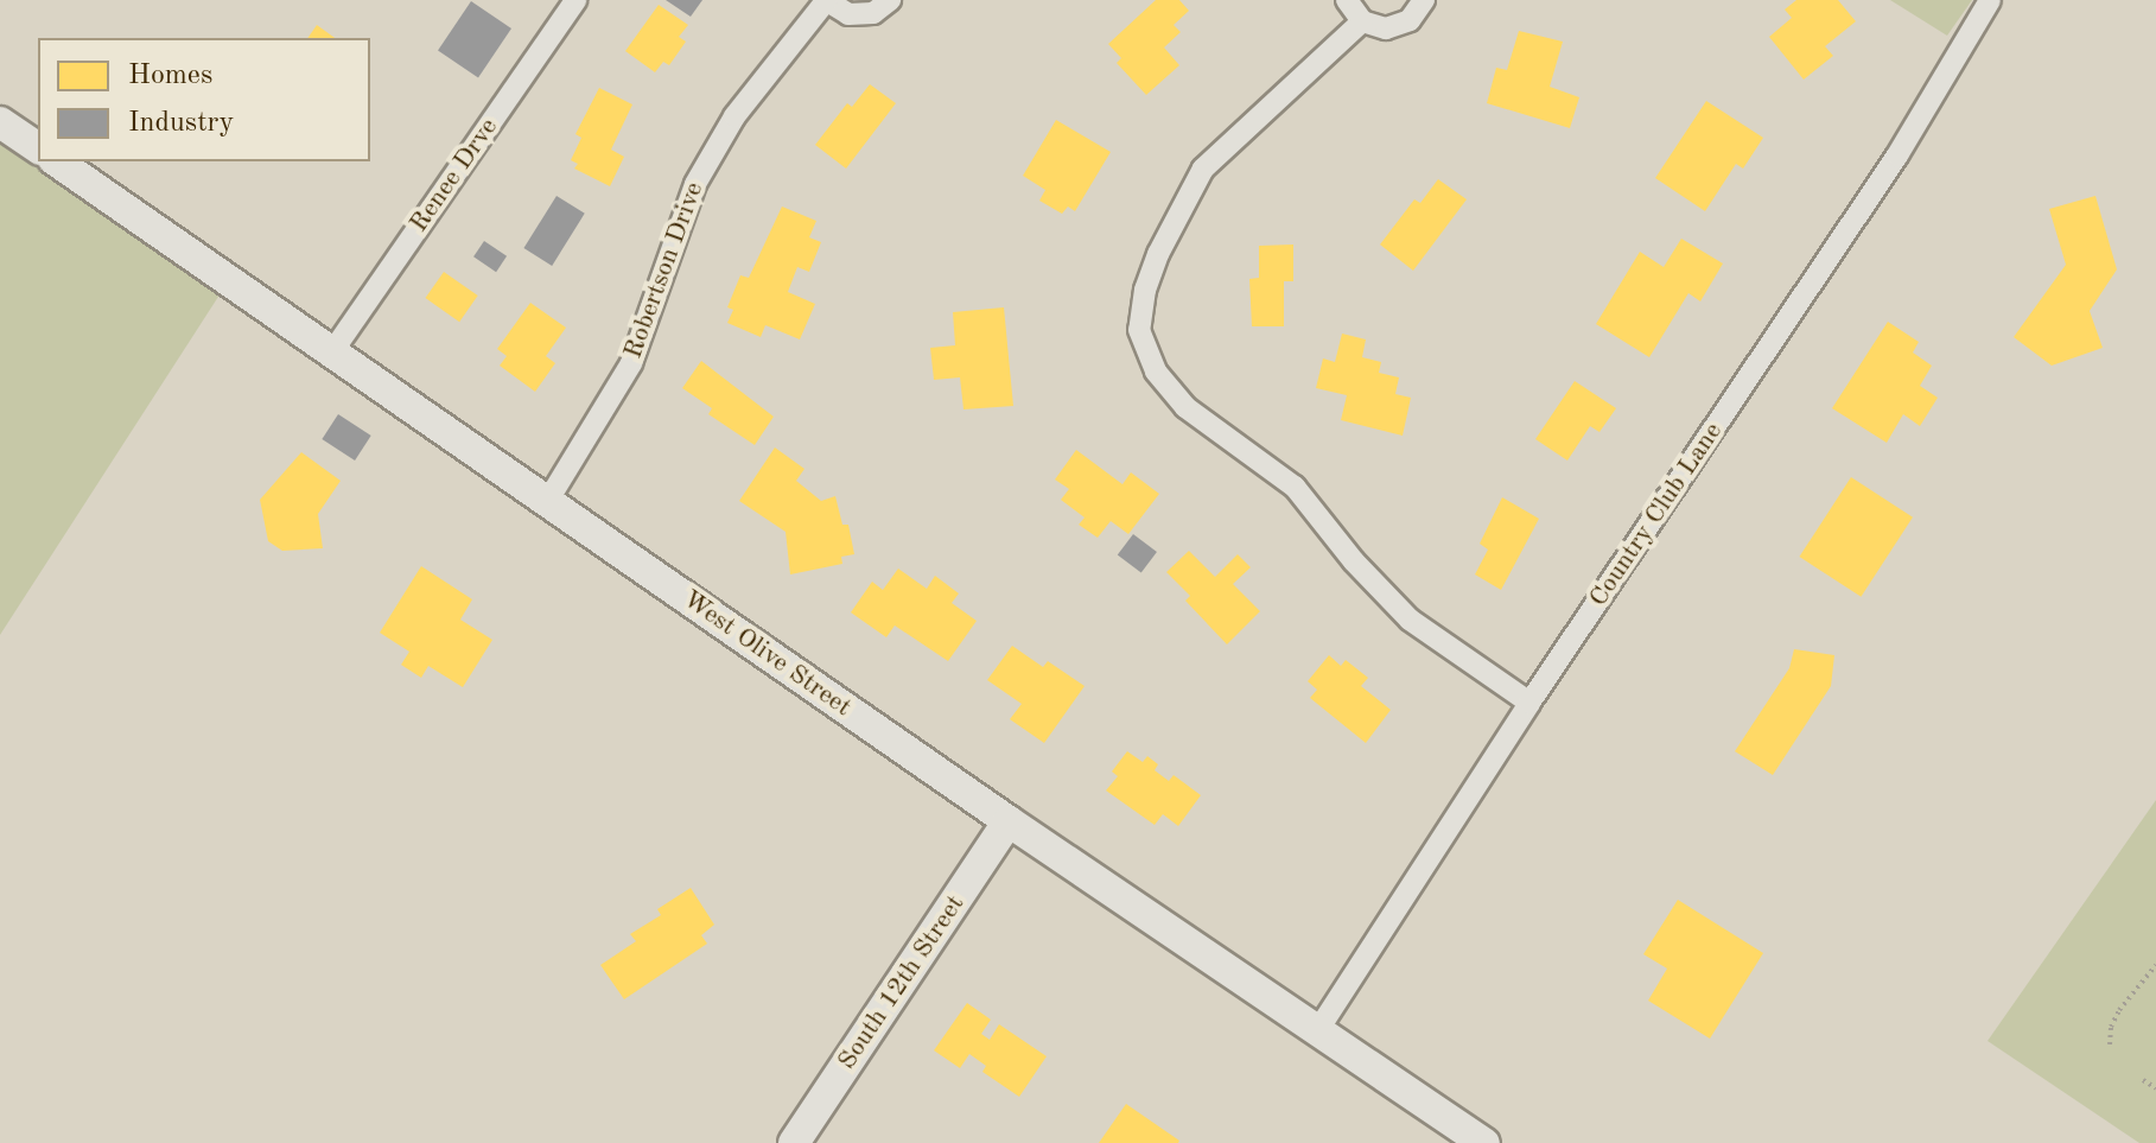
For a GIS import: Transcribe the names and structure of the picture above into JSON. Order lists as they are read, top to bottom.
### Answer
{
  "streets": {
    "street": [
      "Renee Drve",
      "Robertson Drive",
      "Country Club Lane",
      "West Olive Street",
      "South 12th Street"
    ]
  },
  "crossings": [
    ["Renee Drve", "West Olive Street"],
    ["Robertson Drive", "West Olive Street"],
    ["Country Club Lane", "West Olive Street"],
    ["West Olive Street", "South 12th Street"]
  ],
  "legend": ["Homes", "Industry"]
}
